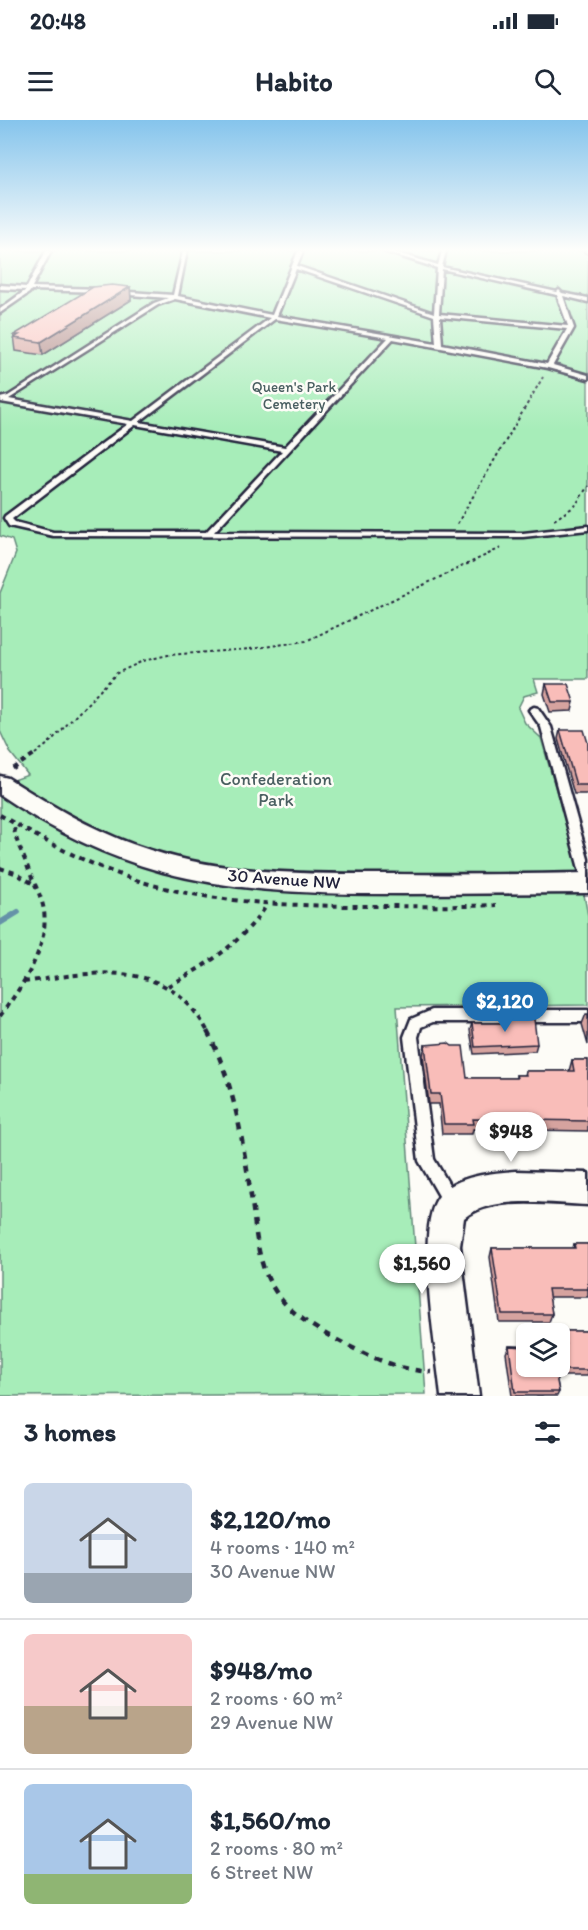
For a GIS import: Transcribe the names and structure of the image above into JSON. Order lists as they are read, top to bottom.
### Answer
{
  "streets": {
    "street": ["30 Avenue NW"]
  },
  "parks": ["Queen's Park Cemetery", "Confederation Park"],
  "page": {
    "status": "20:48",
    "header": "Habito",
    "price": ["$2,120", "$948", "$1,560"],
    "heading": "3 homes",
    "list": [
      {
        "name": "$2,120/mo",
        "note": "4 rooms · 140 m² · 30 Avenue NW"
      },
      {
        "name": "$948/mo",
        "note": "2 rooms · 60 m² · 29 Avenue NW"
      },
      {
        "name": "$1,560/mo",
        "note": "2 rooms · 80 m² · 6 Street NW"
      }
    ]
  }
}
